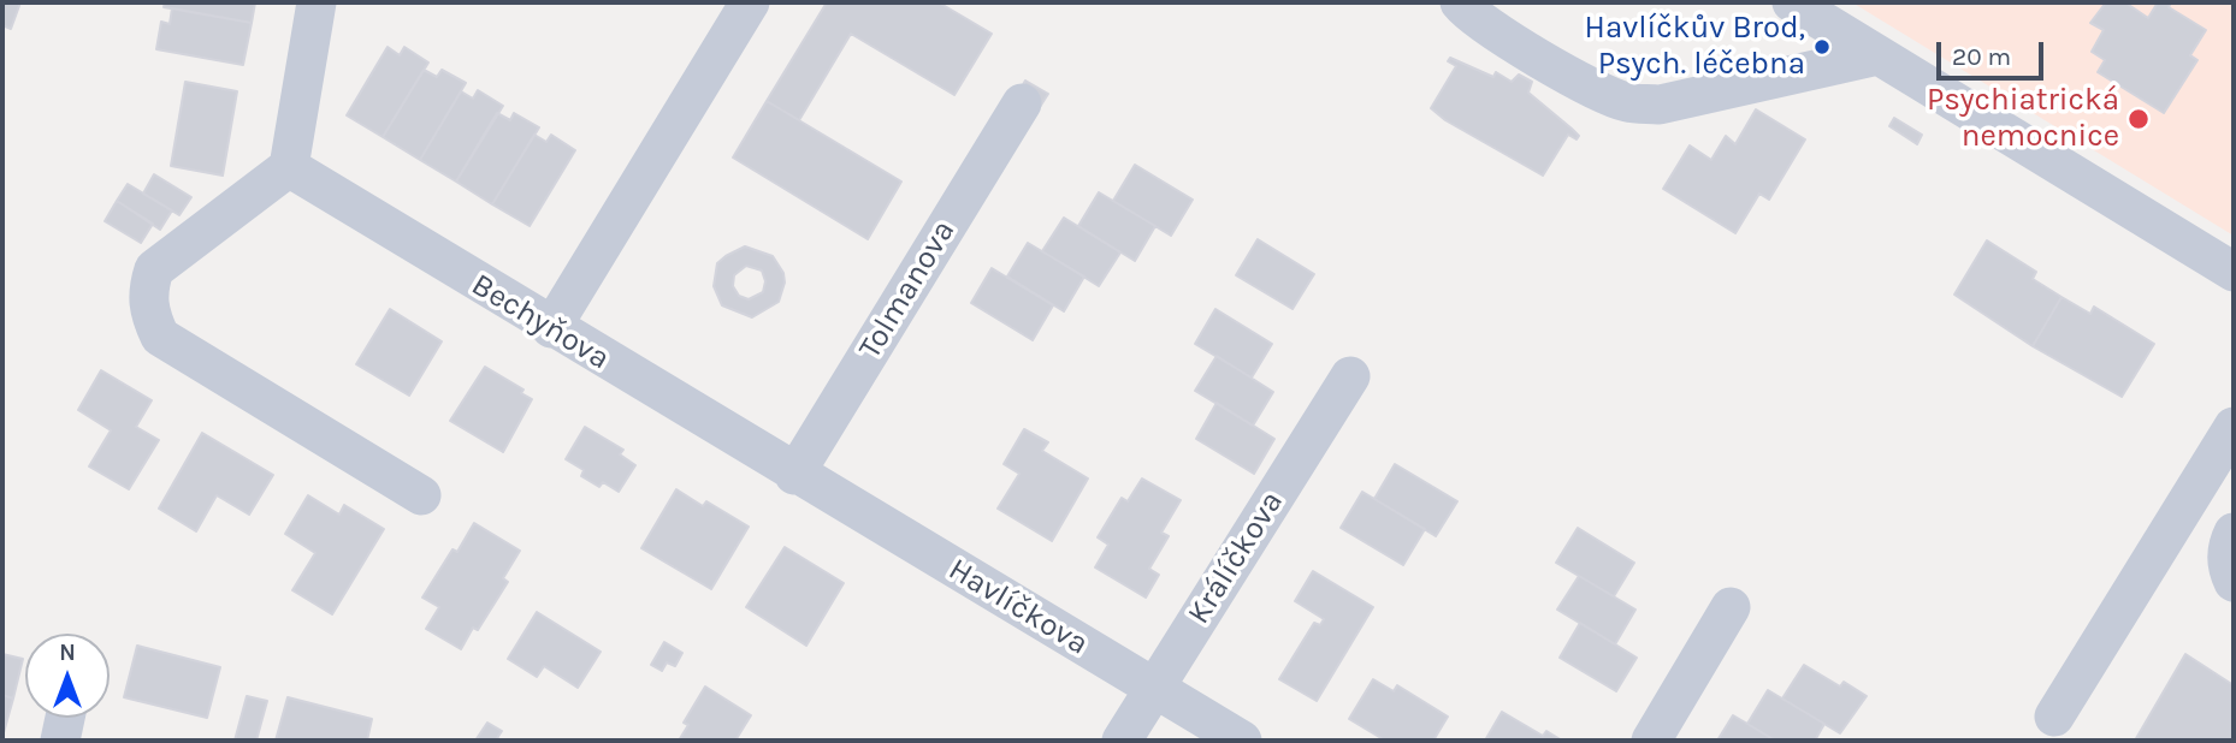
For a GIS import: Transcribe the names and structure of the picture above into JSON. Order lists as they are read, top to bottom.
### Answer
{
  "streets": {
    "street": [
      "Tolmanova",
      "Bechyňova",
      "Králíčkova",
      "Havlíčkova"
    ]
  },
  "crossings": [
    ["Tolmanova", "Bechyňova"],
    ["Tolmanova", "Havlíčkova"],
    ["Bechyňova", "Havlíčkova"],
    ["Králíčkova", "Havlíčkova"]
  ],
  "places": ["Havlíčkův Brod, Psych. léčebna", "Psychiatrická nemocnice"],
  "scale_bar": "20 m",
  "north": "top"
}
